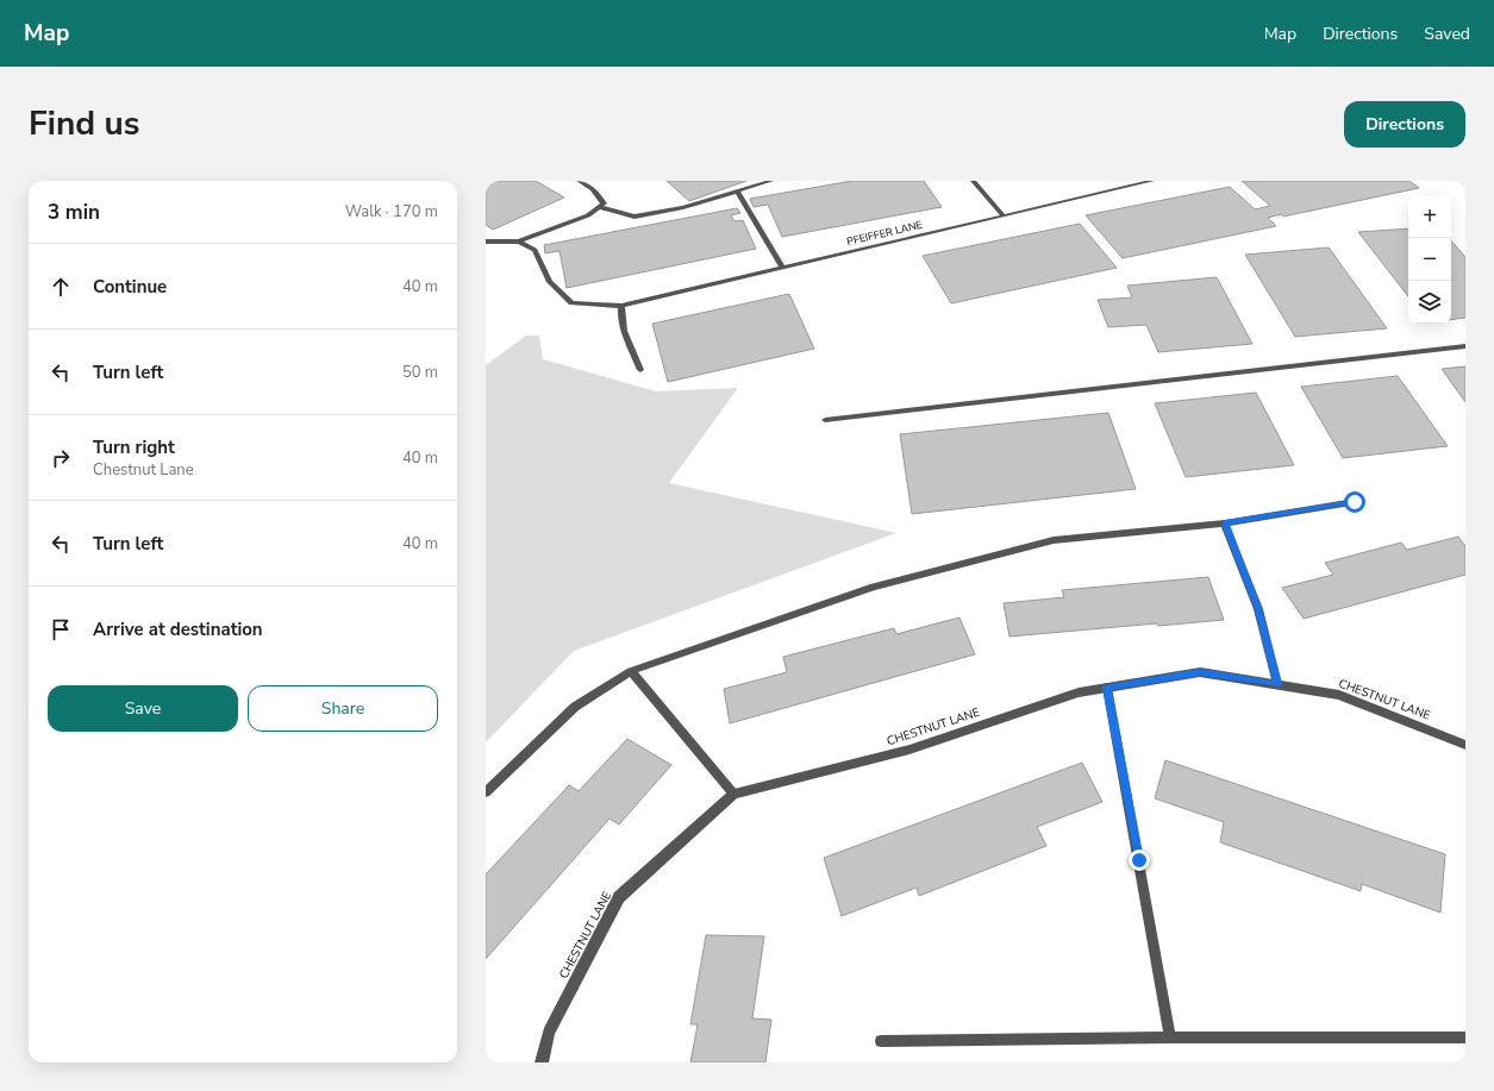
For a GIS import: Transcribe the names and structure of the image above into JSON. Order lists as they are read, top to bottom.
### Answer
{
  "streets": {
    "street": ["PFEIFFER LANE", "CHESTNUT LANE"]
  },
  "page": {
    "header": "Map",
    "nav": ["Map", "Directions", "Saved"],
    "title": "Find us",
    "buttons": [
      "Directions",
      ["Save", "Share"]
    ],
    "heading": ["3 min", "Walk · 170 m"],
    "map_buttons": ["+", "−"],
    "list": [
      ["Continue", "40 m"],
      ["Turn left", "50 m"],
      ["Turn right", "Chestnut Lane", "40 m"],
      ["Turn left", "40 m"],
      "Arrive at destination"
    ]
  }
}
